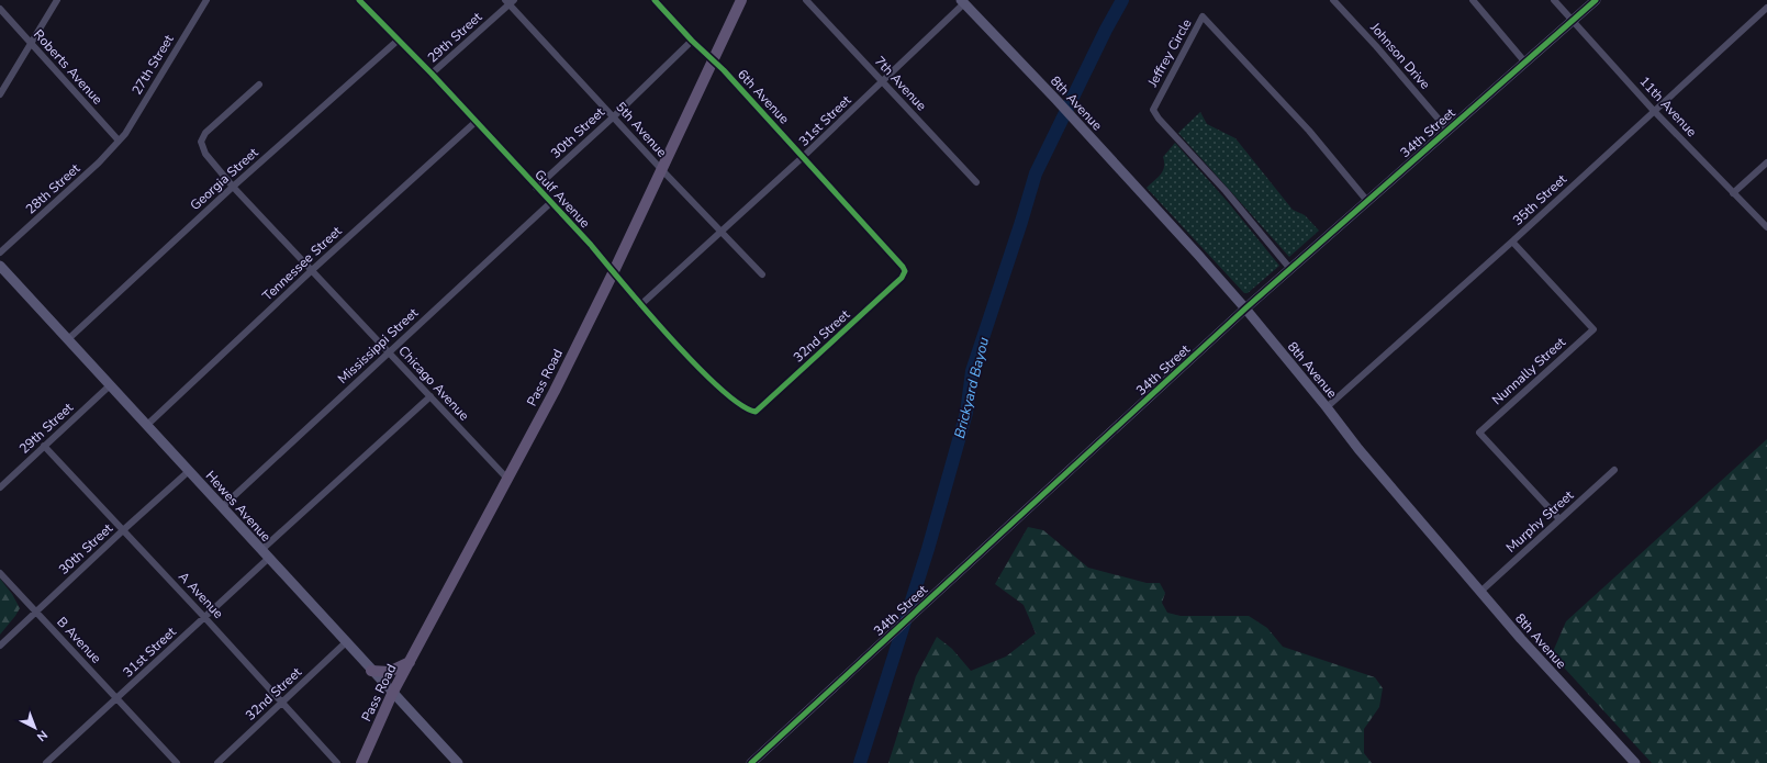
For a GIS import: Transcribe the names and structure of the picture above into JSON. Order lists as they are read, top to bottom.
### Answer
{
  "streets": {
    "main road": ["Pass Road"],
    "street": [
      "29th Street",
      "Jeffrey Circle",
      "Johnson Drive",
      "27th Street",
      "Roberts Avenue",
      "7th Avenue",
      "6th Avenue",
      "8th Avenue",
      "11th Avenue",
      "31st Street",
      "5th Avenue",
      "30th Street",
      "34th Street",
      "Georgia Street",
      "28th Street",
      "Gulf Avenue",
      "35th Street",
      "Tennessee Street",
      "32nd Street",
      "Mississippi Street",
      "Nunnally Street",
      "Chicago Avenue",
      "Hewes Avenue",
      "Murphy Street",
      "A Avenue",
      "B Avenue"
    ]
  },
  "crossings": [
    ["29th Street", "5th Avenue"],
    ["29th Street", "Gulf Avenue"],
    ["29th Street", "Hewes Avenue"],
    ["29th Street", "A Avenue"],
    ["Jeffrey Circle", "34th Street"],
    ["Johnson Drive", "34th Street"],
    ["27th Street", "Roberts Avenue"],
    ["27th Street", "28th Street"],
    ["Roberts Avenue", "28th Street"],
    ["7th Avenue", "31st Street"],
    ["6th Avenue", "31st Street"],
    ["6th Avenue", "30th Street"],
    ["6th Avenue", "32nd Street"],
    ["6th Avenue", "Pass Road"],
    ["8th Avenue", "31st Street"],
    ["8th Avenue", "34th Street"],
    ["8th Avenue", "35th Street"],
    ["8th Avenue", "Murphy Street"],
    ["11th Avenue", "34th Street"],
    ["11th Avenue", "35th Street"],
    ["31st Street", "5th Avenue"],
    ["31st Street", "Gulf Avenue"],
    ["31st Street", "Hewes Avenue"],
    ["31st Street", "A Avenue"],
    ["31st Street", "B Avenue"],
    ["5th Avenue", "30th Street"],
    ["5th Avenue", "Pass Road"],
    ["30th Street", "Gulf Avenue"],
    ["30th Street", "Hewes Avenue"],
    ["30th Street", "A Avenue"],
    ["30th Street", "B Avenue"],
    ["Georgia Street", "Gulf Avenue"],
    ["Georgia Street", "Chicago Avenue"],
    ["Georgia Street", "Hewes Avenue"],
    ["Gulf Avenue", "Tennessee Street"],
    ["Gulf Avenue", "32nd Street"],
    ["Gulf Avenue", "Mississippi Street"],
    ["Gulf Avenue", "Pass Road"],
    ["35th Street", "Nunnally Street"],
    ["Tennessee Street", "Chicago Avenue"],
    ["Tennessee Street", "Hewes Avenue"],
    ["32nd Street", "Hewes Avenue"],
    ["32nd Street", "A Avenue"],
    ["Mississippi Street", "Chicago Avenue"],
    ["Mississippi Street", "Hewes Avenue"],
    ["Nunnally Street", "Murphy Street"],
    ["Pass Road", "Chicago Avenue"],
    ["Pass Road", "Hewes Avenue"]
  ],
  "water": ["Brickyard Bayou"],
  "north": "bottom right"
}
